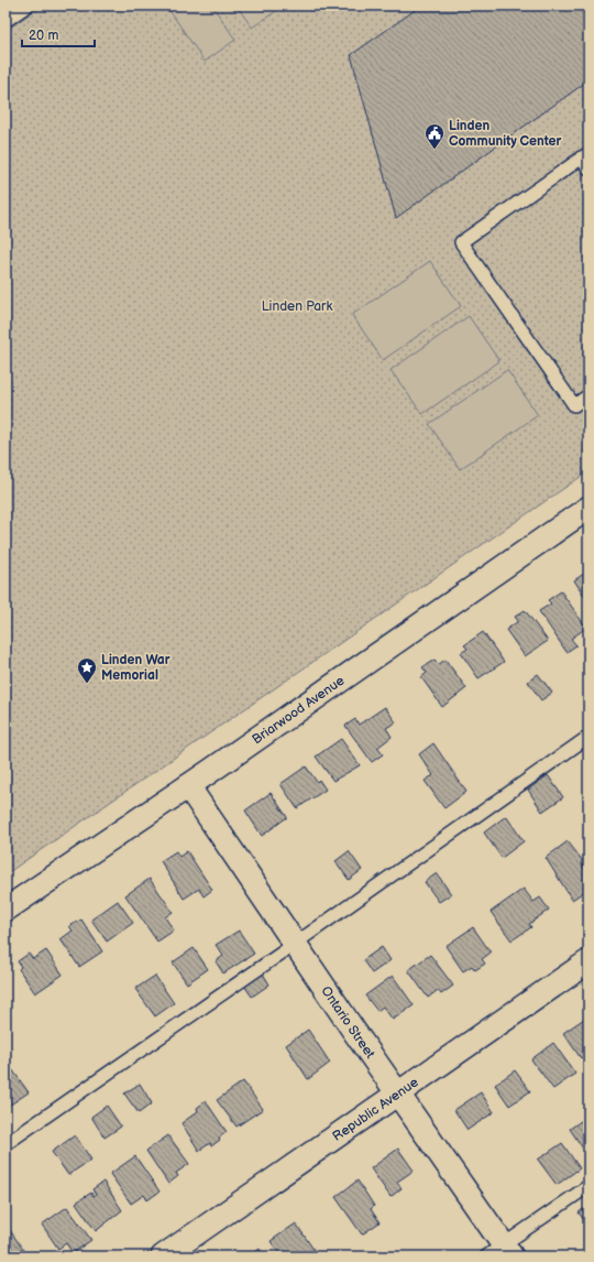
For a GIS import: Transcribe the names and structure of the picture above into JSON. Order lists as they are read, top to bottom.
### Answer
{
  "streets": {
    "street": ["Briarwood Avenue", "Ontario Street", "Republic Avenue"]
  },
  "crossings": [
    ["Briarwood Avenue", "Ontario Street"],
    ["Ontario Street", "Republic Avenue"]
  ],
  "parks": ["Linden Park"],
  "places": {
    "public building": ["Linden Community Center"],
    "place": ["Linden War Memorial"]
  },
  "scale_bar": "20 m"
}
